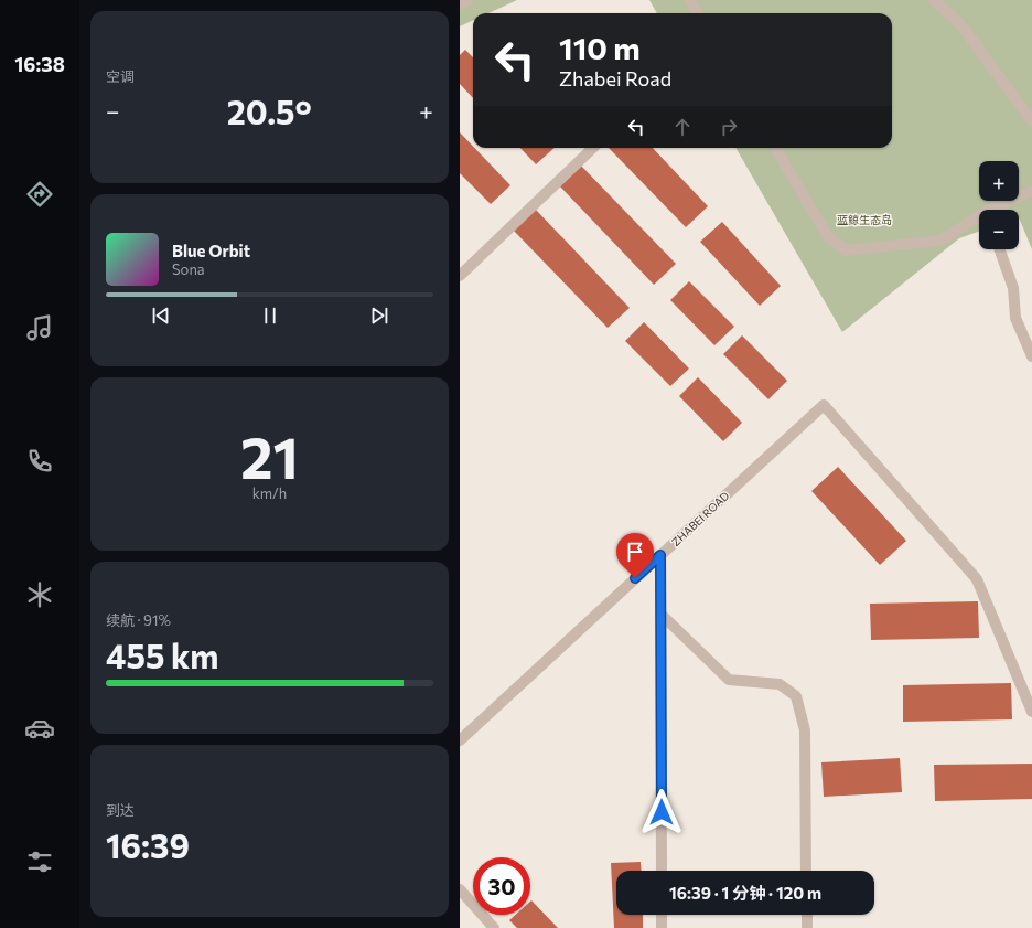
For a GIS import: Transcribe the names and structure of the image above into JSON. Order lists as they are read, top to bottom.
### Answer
{
  "streets": {
    "street": ["ZHABEI ROAD"]
  },
  "parks": ["蓝鲸生态岛"],
  "page": {
    "tabs": "16:38",
    "tile": [
      "空调",
      ["21", "km/h"],
      ["续航 · 91%", "455 km"],
      ["到达", "16:39"]
    ],
    "turn": ["110 m", "Zhabei Road"],
    "heat": ["−", "20.5°", "+"],
    "map_buttons": ["+", "−"],
    "song": ["Blue Orbit", "Sona"],
    "limit": "30",
    "trip": "16:39 · 1 分钟 · 120 m"
  }
}
